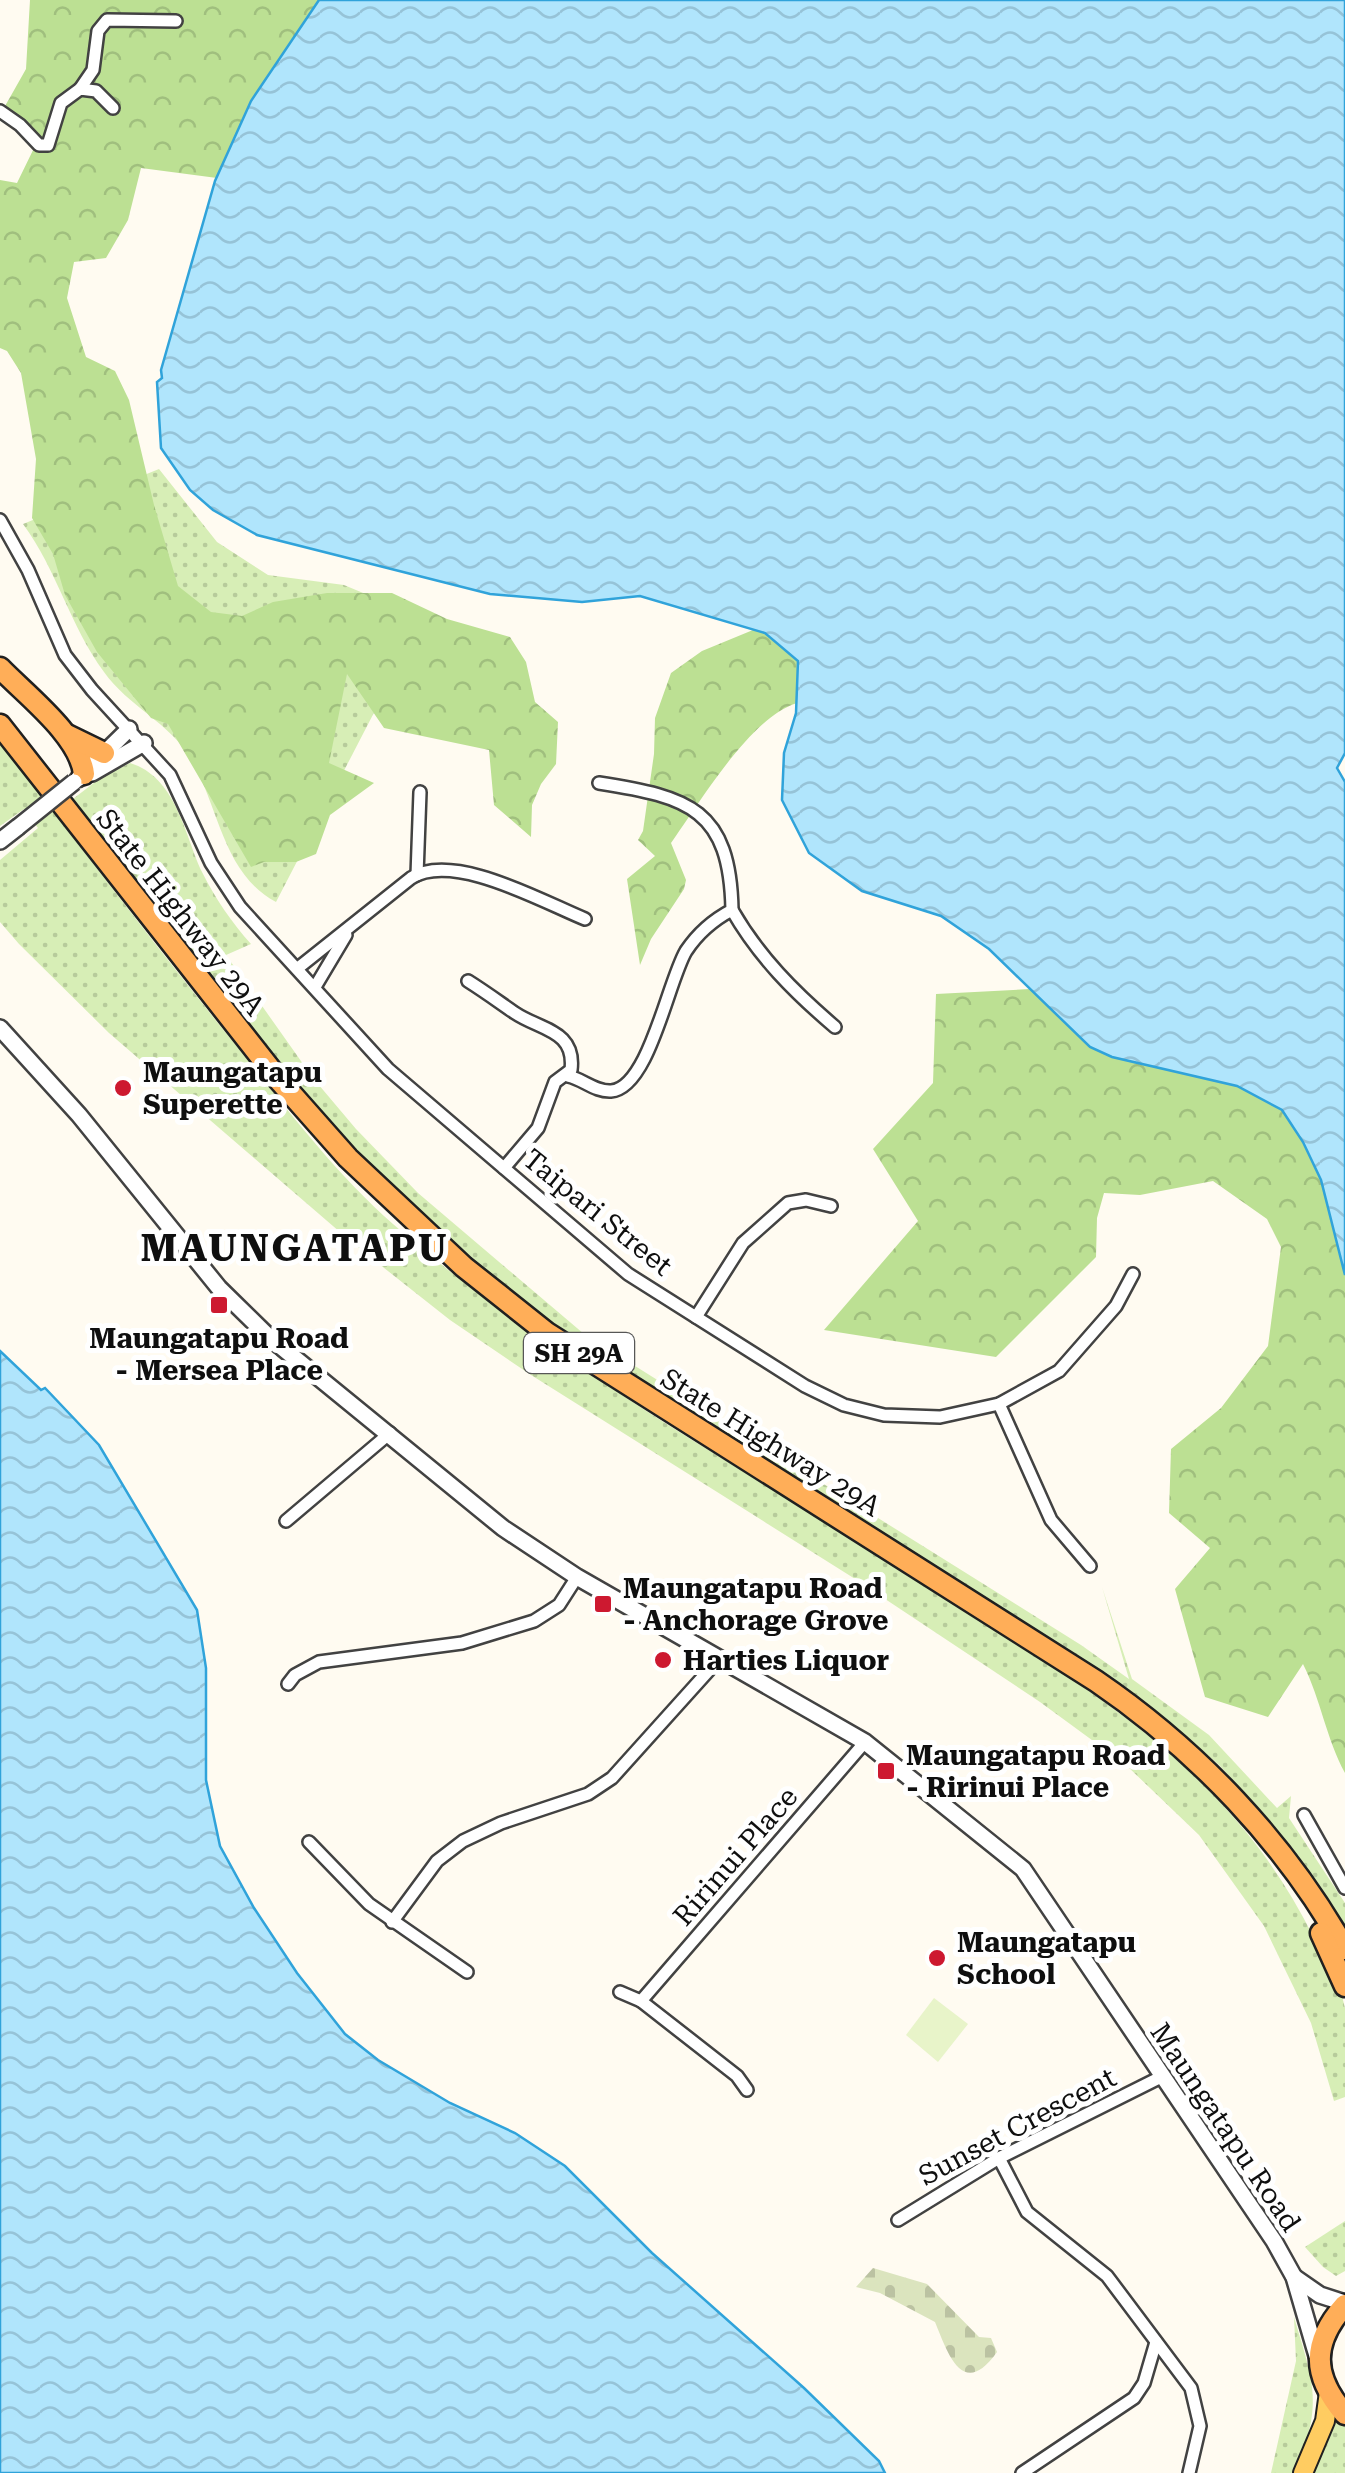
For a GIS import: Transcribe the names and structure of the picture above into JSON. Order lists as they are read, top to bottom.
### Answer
{
  "streets": {
    "highway": ["State Highway 29A", "SH 29A"],
    "street": [
      "Taipari Street",
      "Ririnui Place",
      "Sunset Crescent",
      "Maungatapu Road"
    ]
  },
  "crossings": [
    ["Ririnui Place", "Maungatapu Road"],
    ["Sunset Crescent", "Maungatapu Road"]
  ],
  "districts": ["MAUNGATAPU"],
  "places": {
    "other": ["Maungatapu Superette", "Harties Liquor", "Maungatapu School"],
    "transit": ["Maungatapu Road - Mersea Place", "Maungatapu Road - Anchorage Grove", "Maungatapu Road - Ririnui Place"]
  }
}
